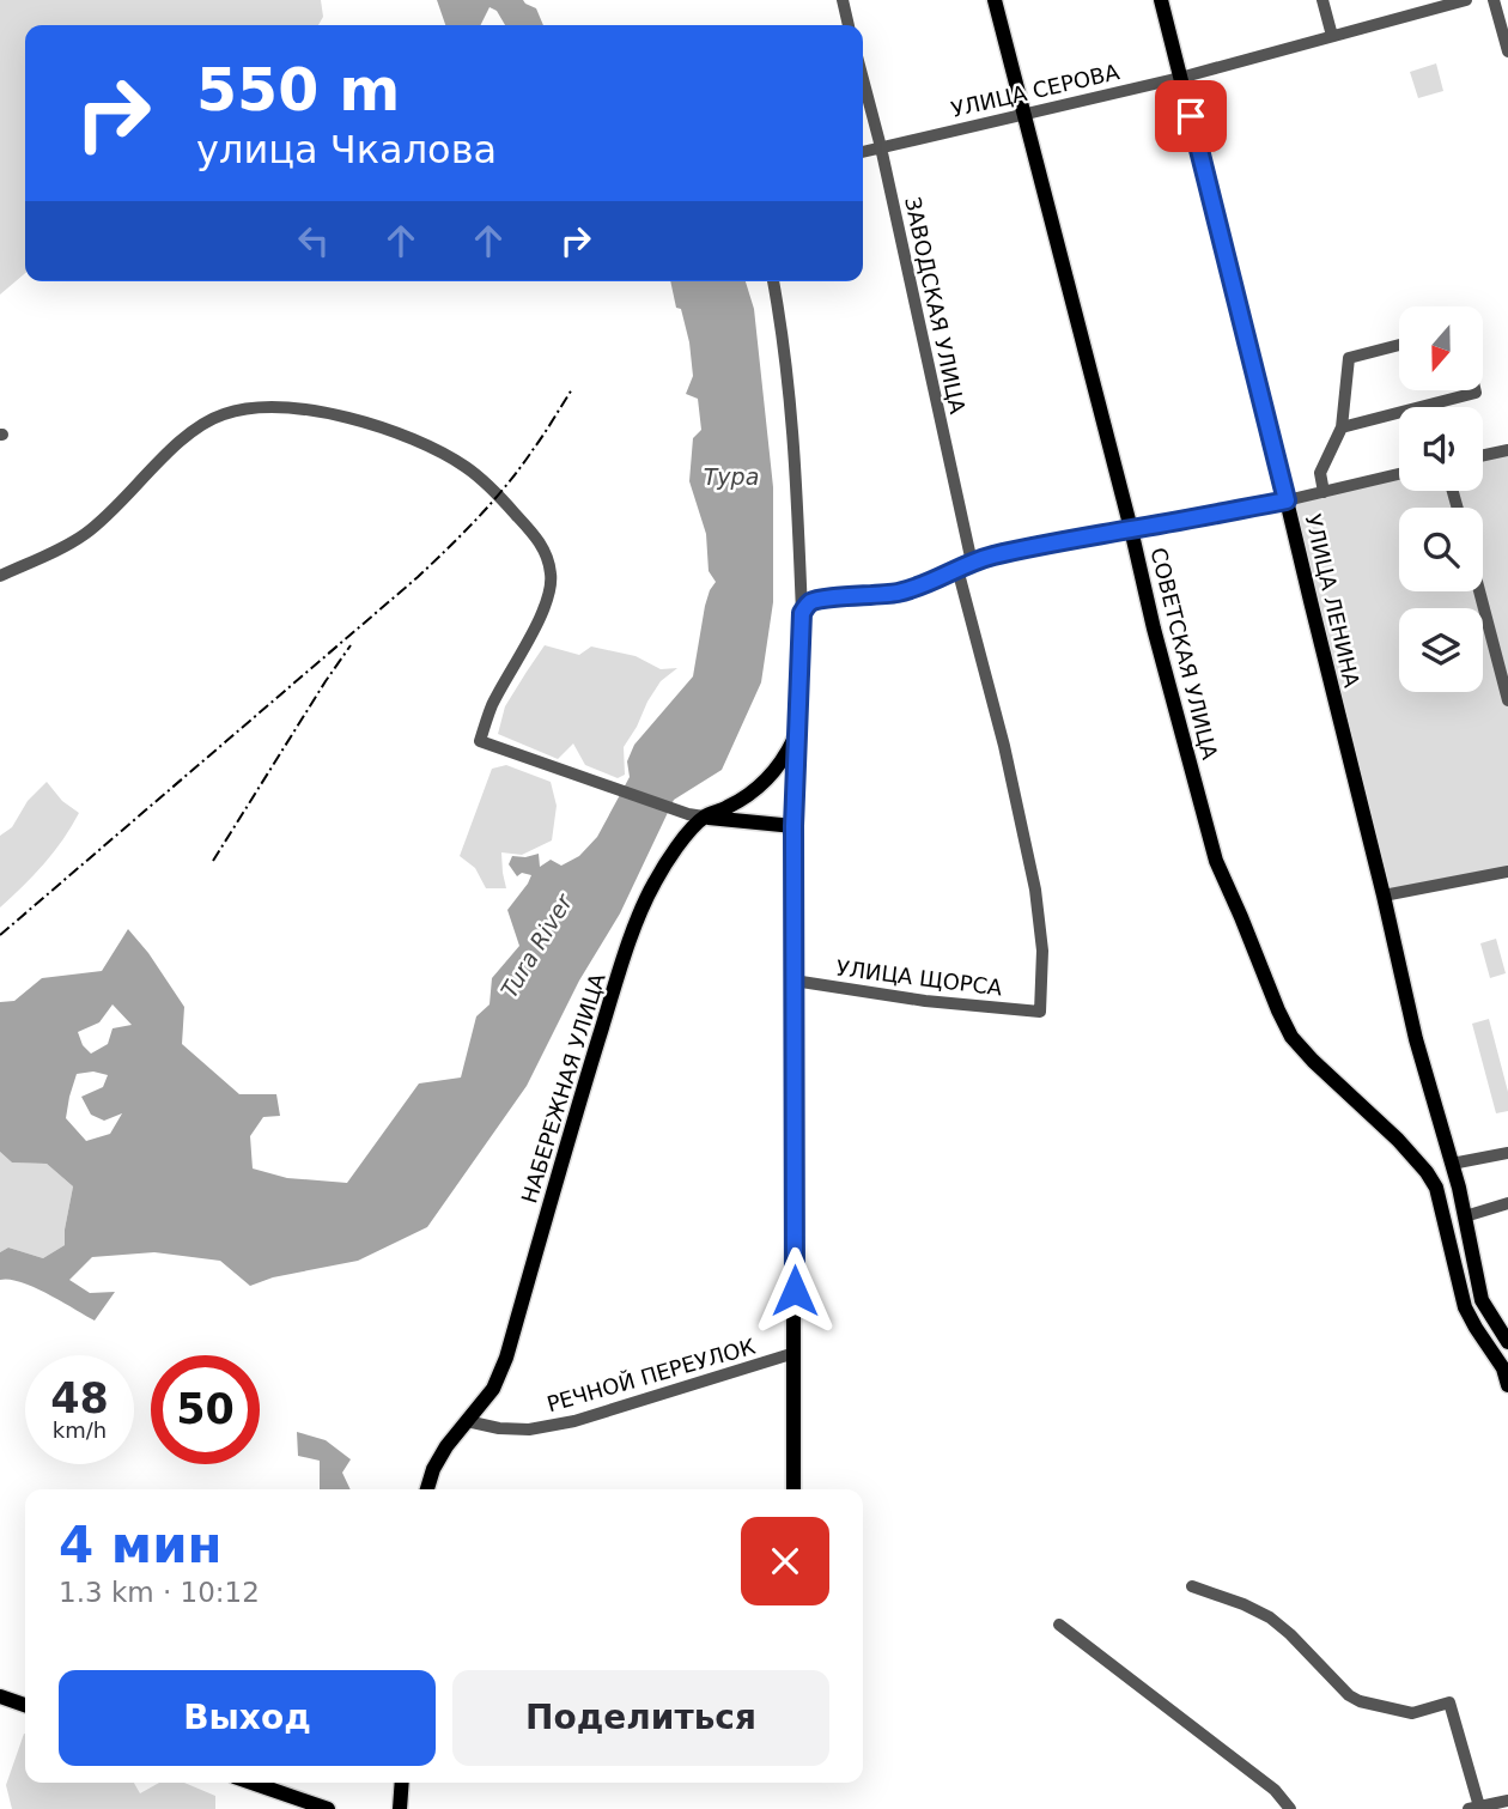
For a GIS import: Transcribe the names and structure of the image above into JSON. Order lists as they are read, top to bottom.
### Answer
{
  "streets": {
    "main road": ["УЛИЦА ЛЕНИНА", "СОВЕТСКАЯ УЛИЦА", "НАБЕРЕЖНАЯ УЛИЦА"],
    "street": [
      "УЛИЦА СЕРОВА",
      "ЗАВОДСКАЯ УЛИЦА",
      "УЛИЦА ЩОРСА",
      "РЕЧНОЙ ПЕРЕУЛОК"
    ]
  },
  "crossings": [
    ["УЛИЦА СЕРОВА", "ЗАВОДСКАЯ УЛИЦА"],
    ["УЛИЦА СЕРОВА", "УЛИЦА ЛЕНИНА"],
    ["УЛИЦА СЕРОВА", "СОВЕТСКАЯ УЛИЦА"],
    ["ЗАВОДСКАЯ УЛИЦА", "УЛИЦА ЩОРСА"],
    ["НАБЕРЕЖНАЯ УЛИЦА", "РЕЧНОЙ ПЕРЕУЛОК"]
  ],
  "water": ["Тура", "Tura River"],
  "north": "bottom",
  "page": {
    "turn": ["550 m", "улица Чкалова"],
    "speed": "48 km/h",
    "limit": "50",
    "heading": ["4 мин", "1.3 km · 10:12"],
    "buttons": ["Выход", "Поделиться"]
  }
}
